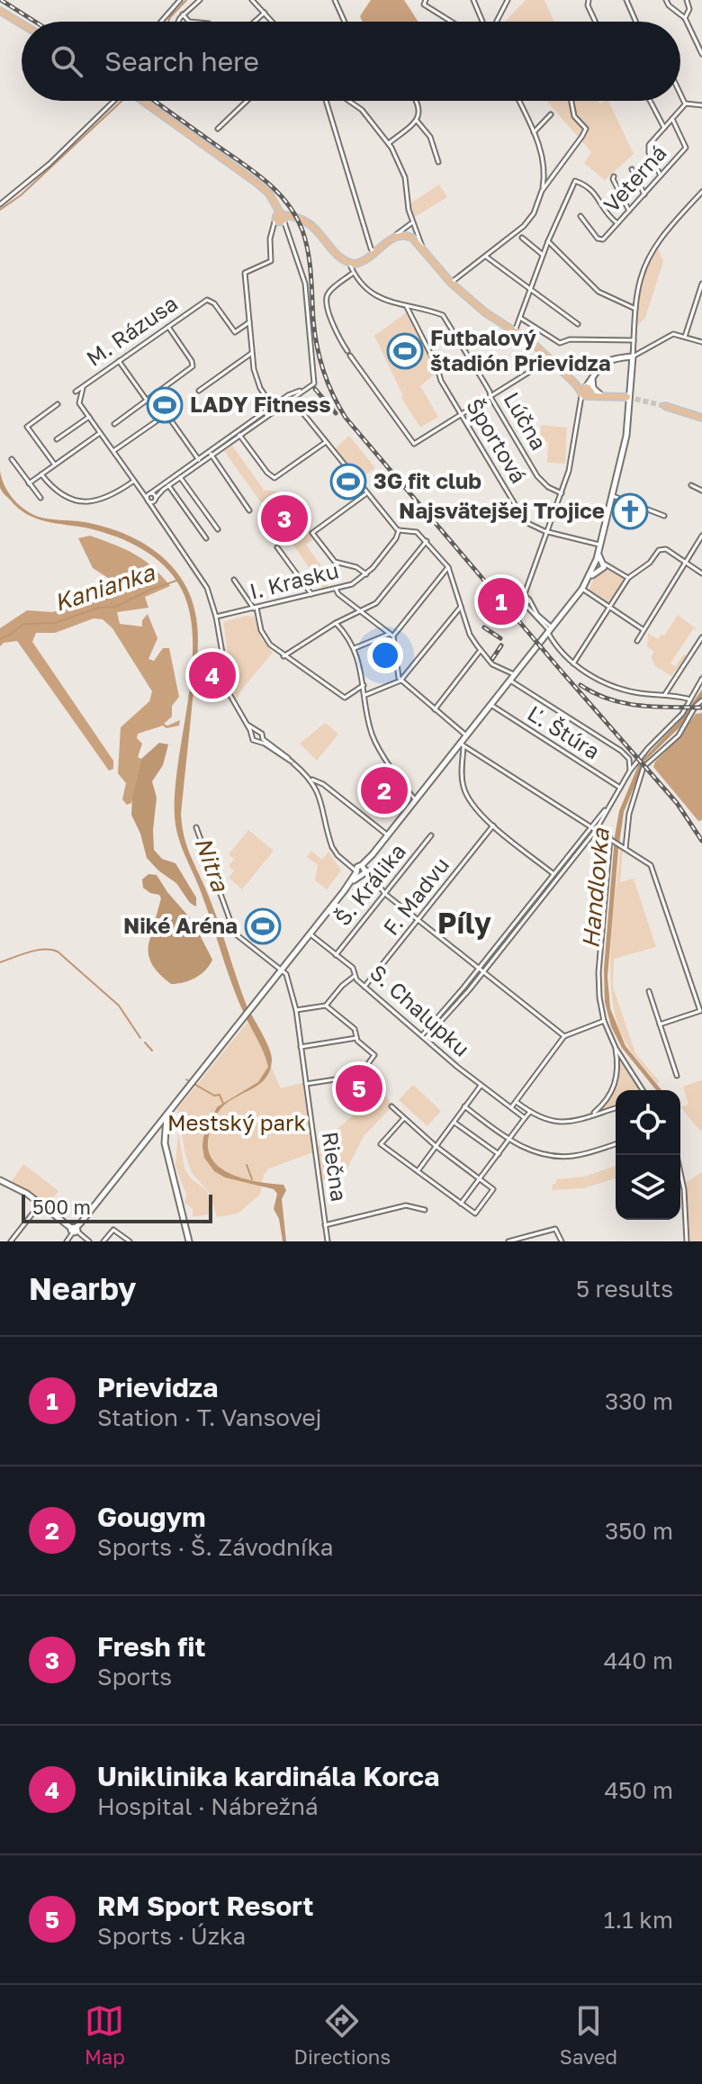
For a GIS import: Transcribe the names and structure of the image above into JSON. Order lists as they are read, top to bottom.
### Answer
{
  "streets": {
    "street": [
      "Veterná",
      "M. Rázusa",
      "Lúčna",
      "Športová",
      "I. Krasku",
      "Ľ. Štúra",
      "Š. Králika",
      "F. Madvu",
      "S. Chalupku",
      "Riečna"
    ]
  },
  "crossings": [
    ["Lúčna", "Športová"],
    ["Š. Králika", "S. Chalupku"],
    ["F. Madvu", "S. Chalupku"]
  ],
  "districts": ["Píly"],
  "water": ["Kanianka", "Nitra", "Handlovka"],
  "parks": ["Mestský park"],
  "places": {
    "sports": [
      "Futbalový štadión Prievidza",
      "LADY Fitness",
      "3G fit club",
      "Niké Aréna"
    ],
    "church": ["Najsvätejšej Trojice"]
  },
  "scale_bar": "500 m",
  "page": {
    "search": "Search here",
    "pins": [
      "3",
      "1",
      "4",
      "2",
      "5"
    ],
    "scale": "500 m",
    "heading": ["Nearby", "5 results"],
    "list": [
      {
        "mark": "1",
        "name": "Prievidza",
        "note": "Station · T. Vansovej",
        "value": "330 m"
      },
      {
        "mark": "2",
        "name": "Gougym",
        "note": "Sports · Š. Závodníka",
        "value": "350 m"
      },
      {
        "mark": "3",
        "name": "Fresh fit",
        "note": "Sports",
        "value": "440 m"
      },
      {
        "mark": "4",
        "name": "Uniklinika kardinála Korca",
        "note": "Hospital · Nábrežná",
        "value": "450 m"
      },
      {
        "mark": "5",
        "name": "RM Sport Resort",
        "note": "Sports · Úzka",
        "value": "1.1 km"
      }
    ],
    "nav": ["Map", "Directions", "Saved"]
  }
}
